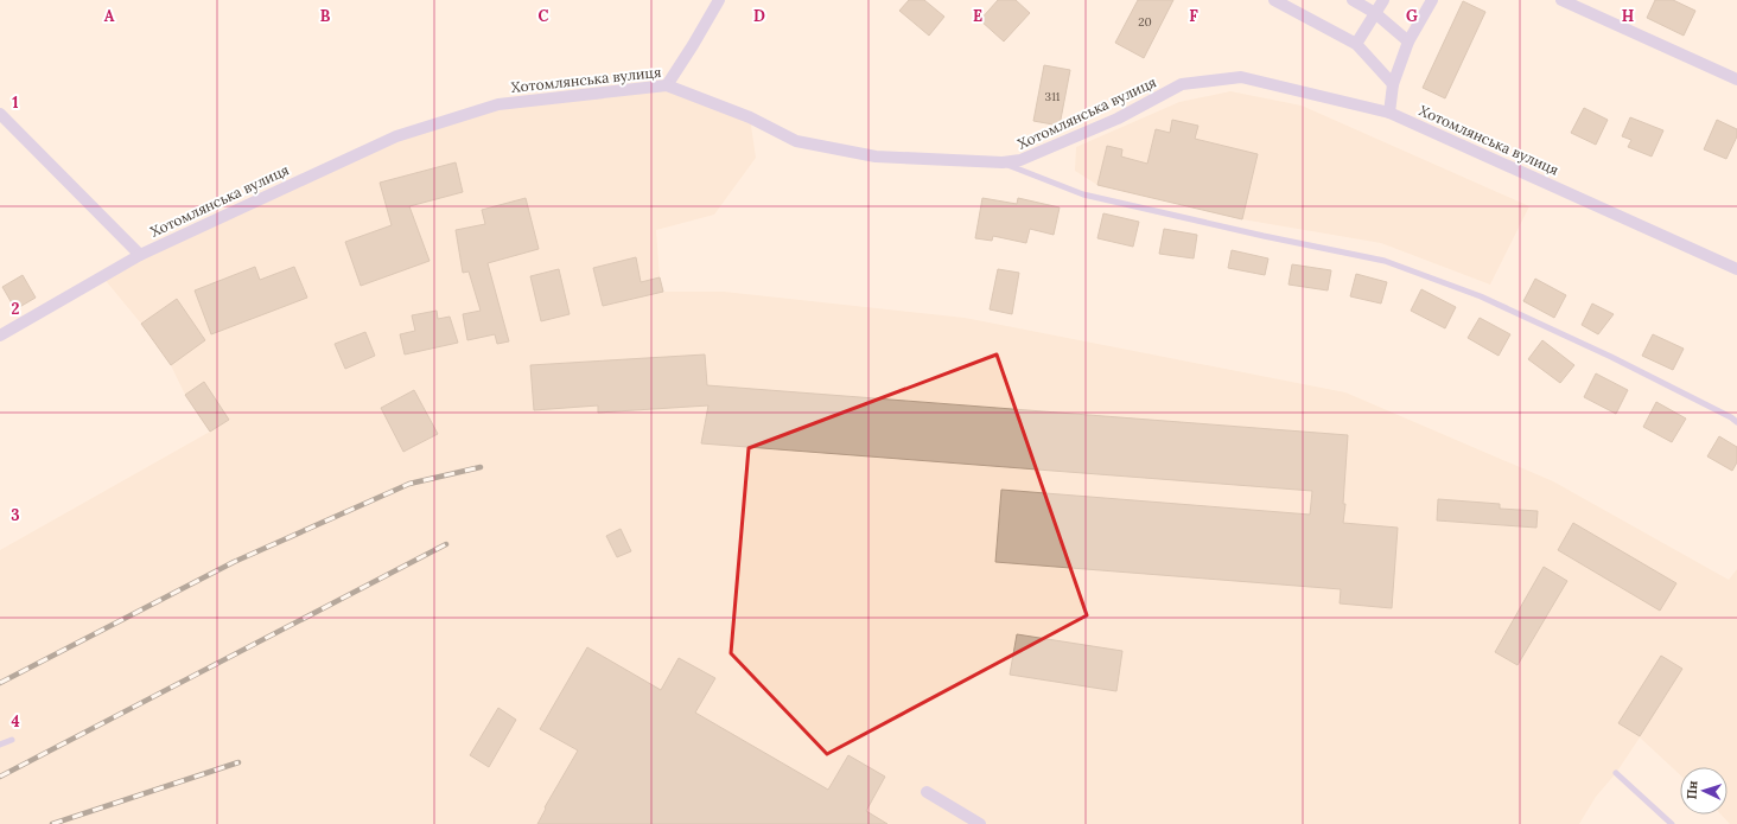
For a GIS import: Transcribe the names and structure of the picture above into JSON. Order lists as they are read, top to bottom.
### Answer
{
  "streets": {
    "street": ["Хотомлянська вулиця"]
  },
  "house_numbers": ["20", "311"],
  "north": "left",
  "grid": {
    "columns": [
      "A",
      "B",
      "C",
      "D",
      "E",
      "F",
      "G",
      "H"
    ],
    "rows": [
      "1",
      "2",
      "3",
      "4"
    ]
  }
}
